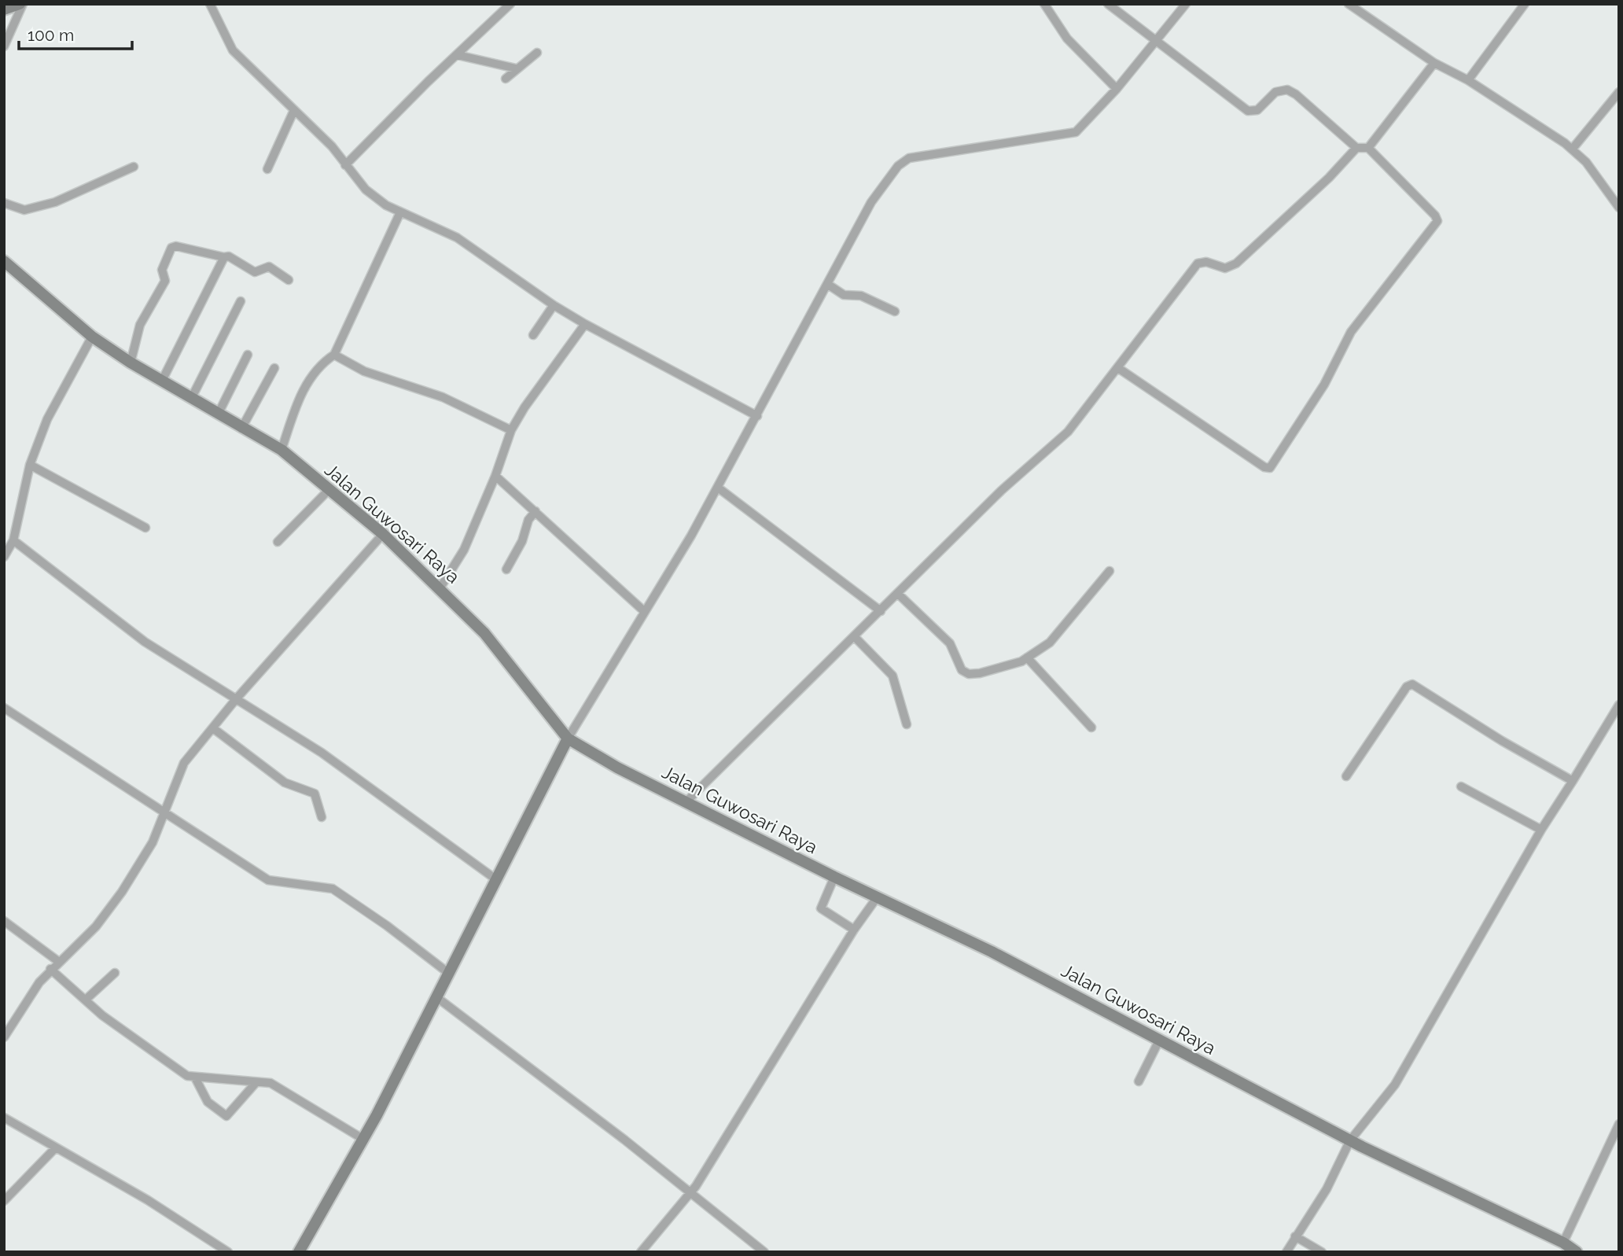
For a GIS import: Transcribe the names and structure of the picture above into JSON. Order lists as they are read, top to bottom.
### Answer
{
  "streets": {
    "street": ["Jalan Guwosari Raya"]
  },
  "scale_bar": "100 m"
}
